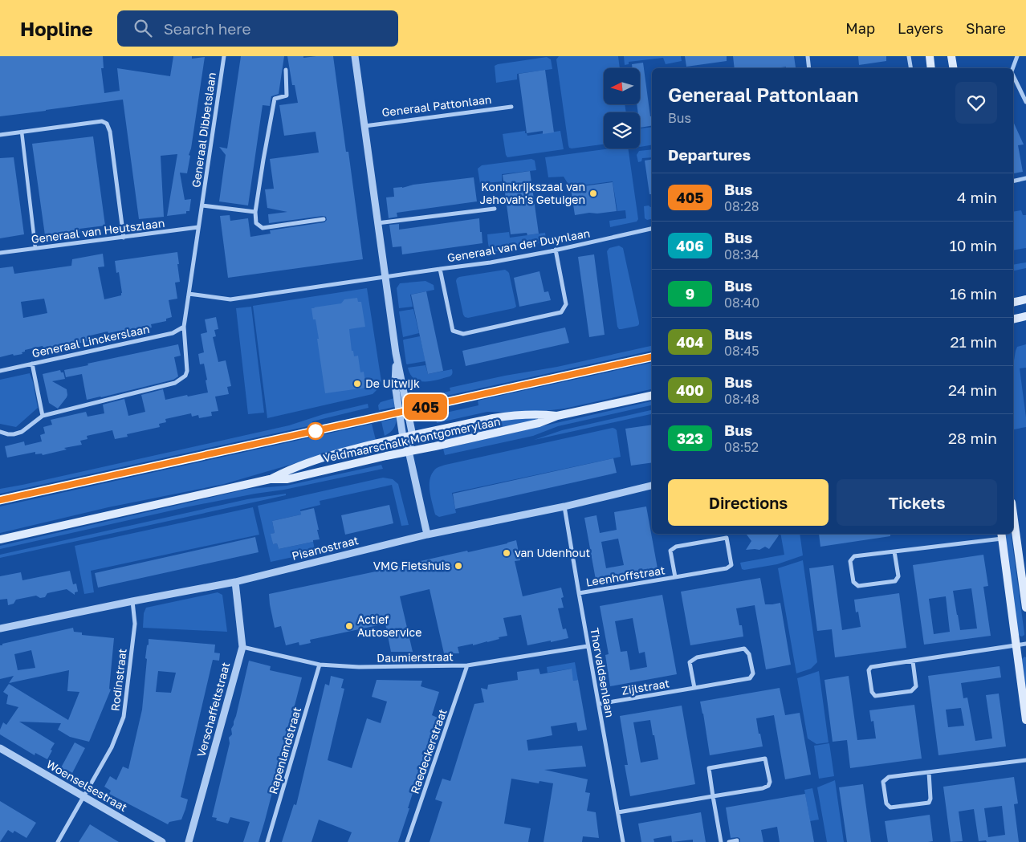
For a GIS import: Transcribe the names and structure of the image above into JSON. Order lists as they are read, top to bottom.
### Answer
{
  "streets": {
    "main road": ["Veldmaarschalk Montgomerylaan"],
    "street": [
      "Generaal Pattonlaan",
      "Generaal Dibbetslaan",
      "Generaal van Heutszlaan",
      "Generaal van der Duynlaan",
      "Generaal Linckerslaan",
      "Pisanostraat",
      "Leenhoffstraat",
      "Daumierstraat",
      "Thorvaldsenlaan",
      "Rodinstraat",
      "Zijlstraat",
      "Verschaffeltstraat",
      "Rapenlandstraat",
      "Raedeckerstraat",
      "Woenselsestraat"
    ]
  },
  "crossings": [
    ["Generaal Dibbetslaan", "Generaal van Heutszlaan"],
    ["Generaal Dibbetslaan", "Generaal van der Duynlaan"],
    ["Generaal Dibbetslaan", "Generaal Linckerslaan"],
    ["Pisanostraat", "Thorvaldsenlaan"],
    ["Pisanostraat", "Rodinstraat"],
    ["Pisanostraat", "Verschaffeltstraat"],
    ["Leenhoffstraat", "Thorvaldsenlaan"],
    ["Daumierstraat", "Thorvaldsenlaan"],
    ["Daumierstraat", "Verschaffeltstraat"],
    ["Daumierstraat", "Rapenlandstraat"],
    ["Daumierstraat", "Raedeckerstraat"],
    ["Thorvaldsenlaan", "Zijlstraat"],
    ["Rodinstraat", "Woenselsestraat"]
  ],
  "places": [
    "Koninkrijkszaal van Jehovah's Getuigen",
    "De Uitwijk",
    "van Udenhout",
    "VMG Fietshuis",
    "Actief Autoservice"
  ],
  "lines": ["bus line 405"],
  "north": "left",
  "page": {
    "header": "Hopline",
    "search": "Search here",
    "nav": ["Map", "Layers", "Share"],
    "on_map": "405",
    "heading": [
      ["Generaal Pattonlaan", "Bus"],
      "Departures"
    ],
    "list": [
      {
        "mark": "405",
        "name": "Bus",
        "note": "08:28",
        "value": "4 min"
      },
      {
        "mark": "406",
        "name": "Bus",
        "note": "08:34",
        "value": "10 min"
      },
      {
        "mark": "9",
        "name": "Bus",
        "note": "08:40",
        "value": "16 min"
      },
      {
        "mark": "404",
        "name": "Bus",
        "note": "08:45",
        "value": "21 min"
      },
      {
        "mark": "400",
        "name": "Bus",
        "note": "08:48",
        "value": "24 min"
      },
      {
        "mark": "323",
        "name": "Bus",
        "note": "08:52",
        "value": "28 min"
      }
    ],
    "buttons": ["Directions", "Tickets"]
  }
}
